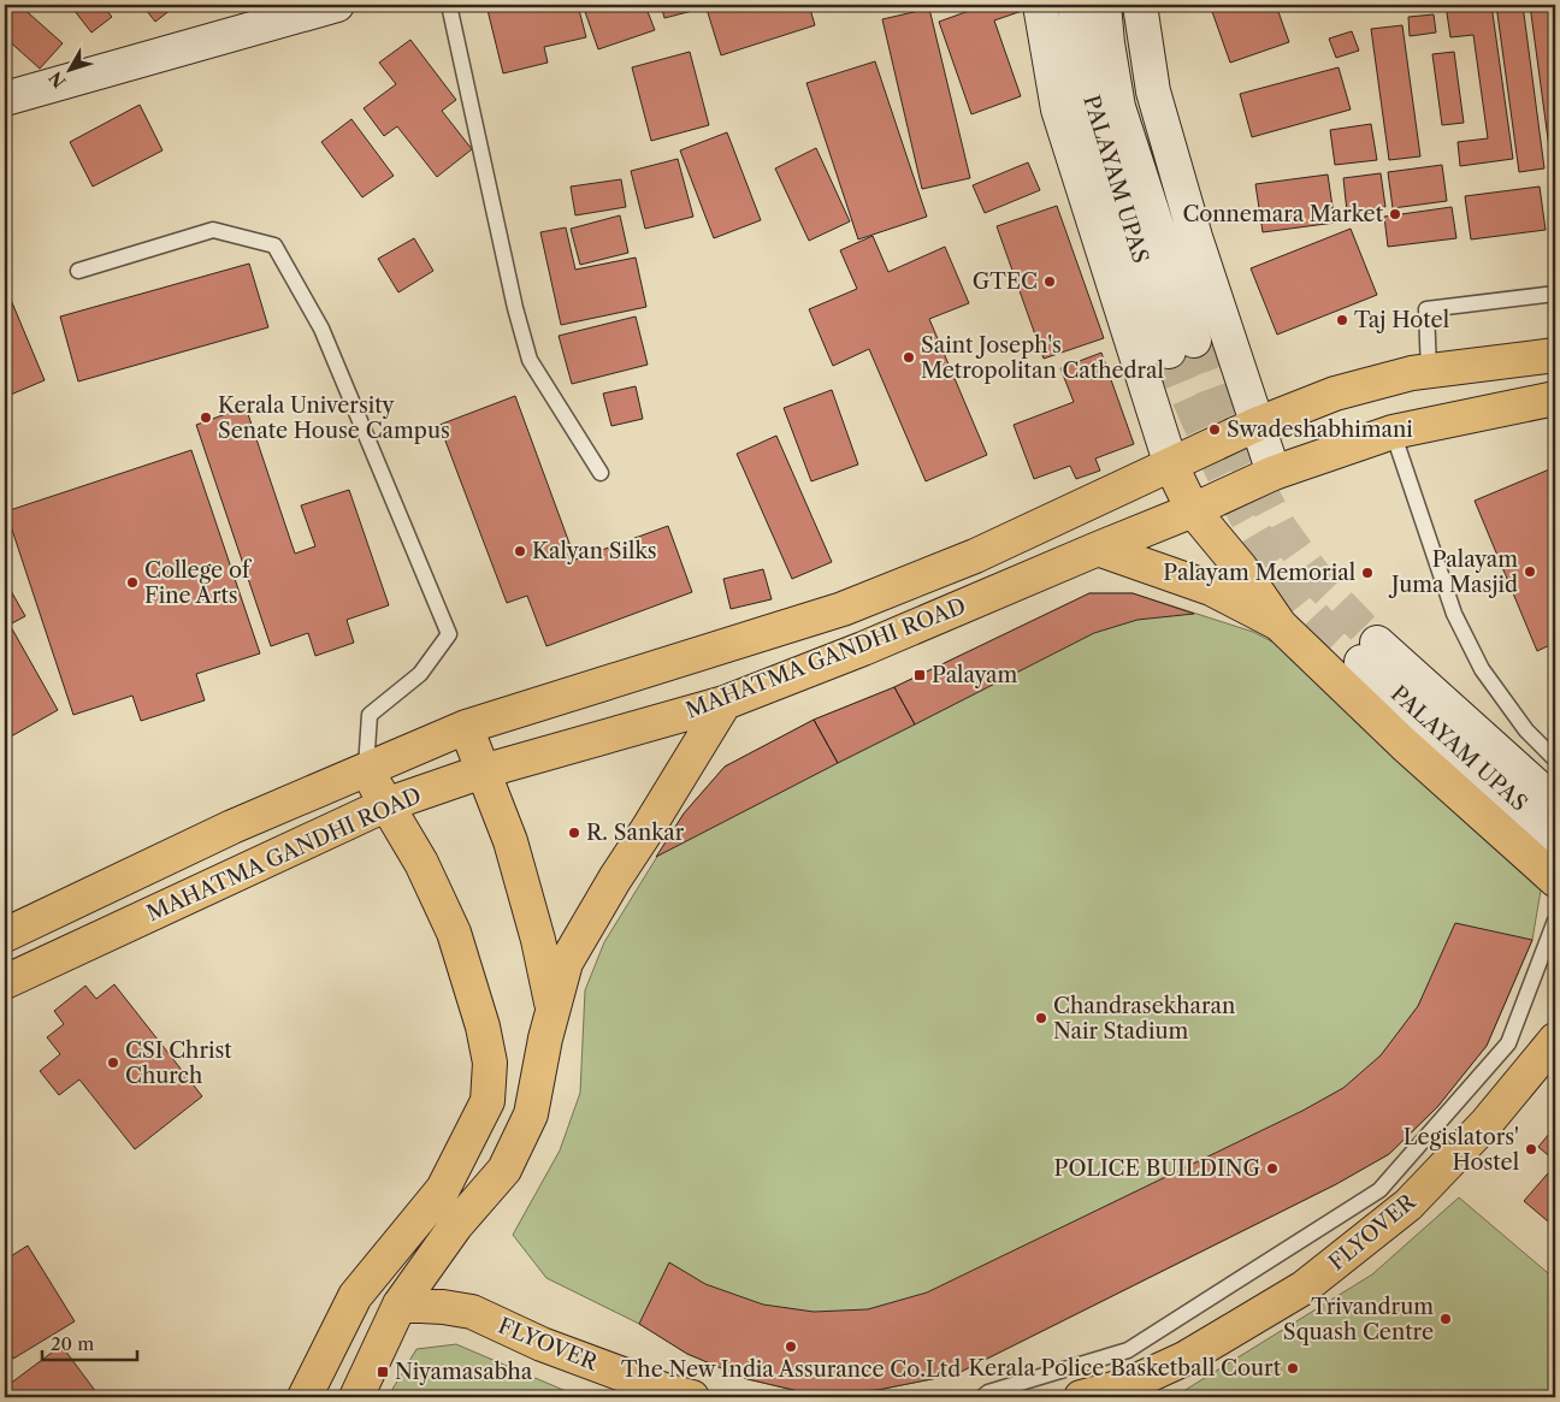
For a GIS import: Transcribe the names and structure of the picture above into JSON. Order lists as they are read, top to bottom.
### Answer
{
  "streets": {
    "main road": ["PALAYAM UPAS", "MAHATMA GANDHI ROAD", "FLYOVER"]
  },
  "places": {
    "other": [
      "Connemara Market",
      "GTEC",
      "Taj Hotel",
      "Saint Joseph's Metropolitan Cathedral",
      "Kerala University Senate House Campus",
      "Swadeshabhimani",
      "Kalyan Silks",
      "Palayam Juma Masjid",
      "Palayam Memorial",
      "College of Fine Arts",
      "R. Sankar",
      "Chandrasekharan Nair Stadium",
      "CSI Christ Church",
      "Legislators' Hostel",
      "POLICE BUILDING",
      "Trivandrum Squash Centre",
      "The New India Assurance Co.Ltd",
      "Kerala Police Basketball Court"
    ],
    "transit": ["Palayam", "Niyamasabha"]
  },
  "scale_bar": "20 m",
  "north": "bottom left"
}
